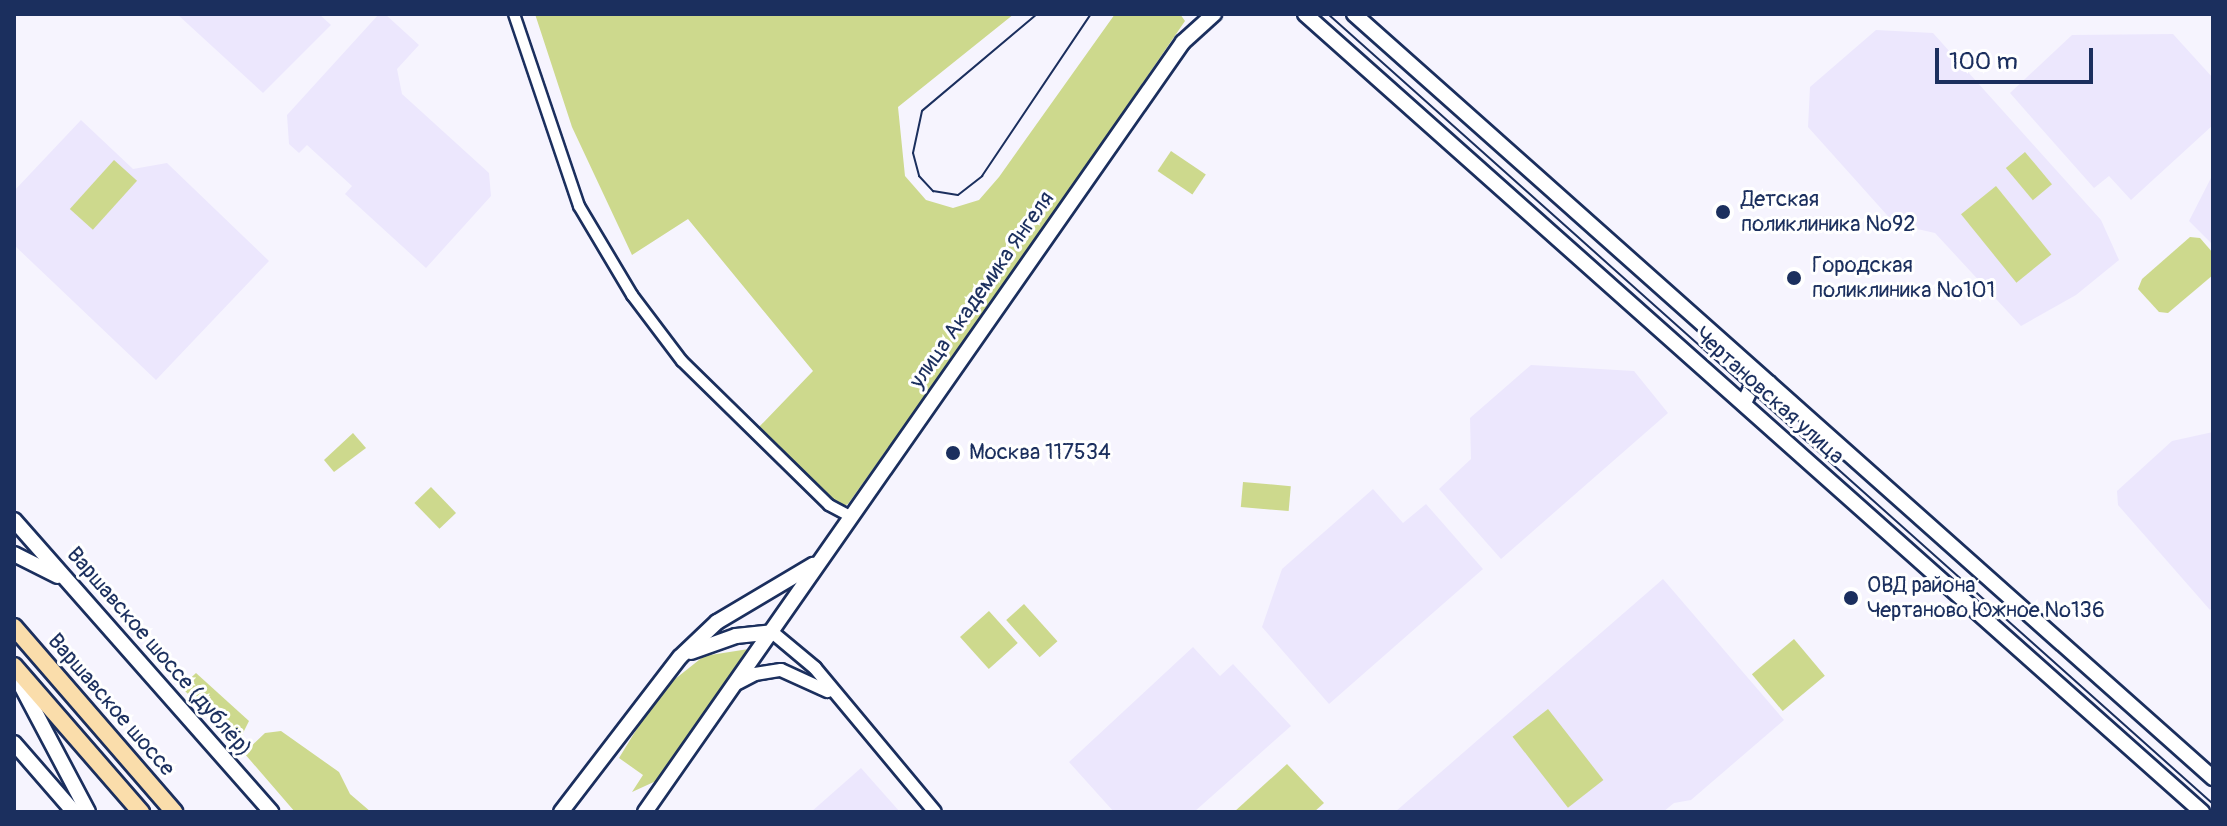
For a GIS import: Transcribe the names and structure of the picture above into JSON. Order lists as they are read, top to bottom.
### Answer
{
  "streets": {
    "main road": [
      "улица Академика Янгеля",
      "Чертановская улица",
      "Варшавское шоссе (дублёр)",
      "Варшавское шоссе"
    ]
  },
  "places": [
    "Детская поликлиника №92",
    "Городская поликлиника №101",
    "Москва 117534",
    "ОВД района Чертаново Южное №136"
  ],
  "scale_bar": "100 m"
}
